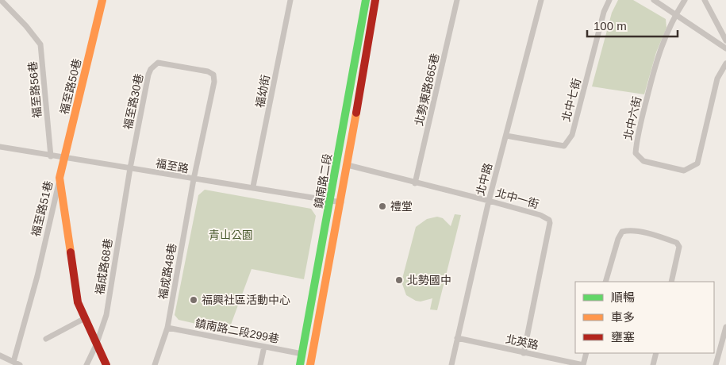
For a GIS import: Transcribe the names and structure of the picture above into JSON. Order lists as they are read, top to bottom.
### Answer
{
  "streets": {
    "street": [
      "福至路50巷",
      "福至路56巷",
      "北勢東路865巷",
      "福幼街",
      "北中七街",
      "福至路30巷",
      "北中六街",
      "福至路",
      "北中路",
      "鎮南路二段",
      "北中一街",
      "福至路51巷",
      "福成路68巷",
      "福成路48巷",
      "鎮南路二段299巷",
      "北英路"
    ]
  },
  "crossings": [
    ["福至路50巷", "福至路"],
    ["福至路50巷", "福至路51巷"],
    ["福至路56巷", "福至路"],
    ["北勢東路865巷", "北中一街"],
    ["福幼街", "福至路"],
    ["北中七街", "北中路"],
    ["福至路30巷", "福至路"],
    ["福至路30巷", "福成路68巷"],
    ["福至路30巷", "福成路48巷"],
    ["福至路", "鎮南路二段"],
    ["福至路", "福成路68巷"],
    ["福至路", "福成路48巷"],
    ["北中路", "北中一街"],
    ["北中路", "北英路"],
    ["鎮南路二段", "北中一街"],
    ["鎮南路二段", "鎮南路二段299巷"],
    ["北中一街", "北英路"],
    ["福至路51巷", "福成路68巷"],
    ["福成路48巷", "鎮南路二段299巷"]
  ],
  "parks": ["青山公園"],
  "places": ["禮堂", "北勢國中", "福興社區活動中心"],
  "legend": ["順暢", "車多", "壅塞"],
  "scale_bar": "100 m"
}
